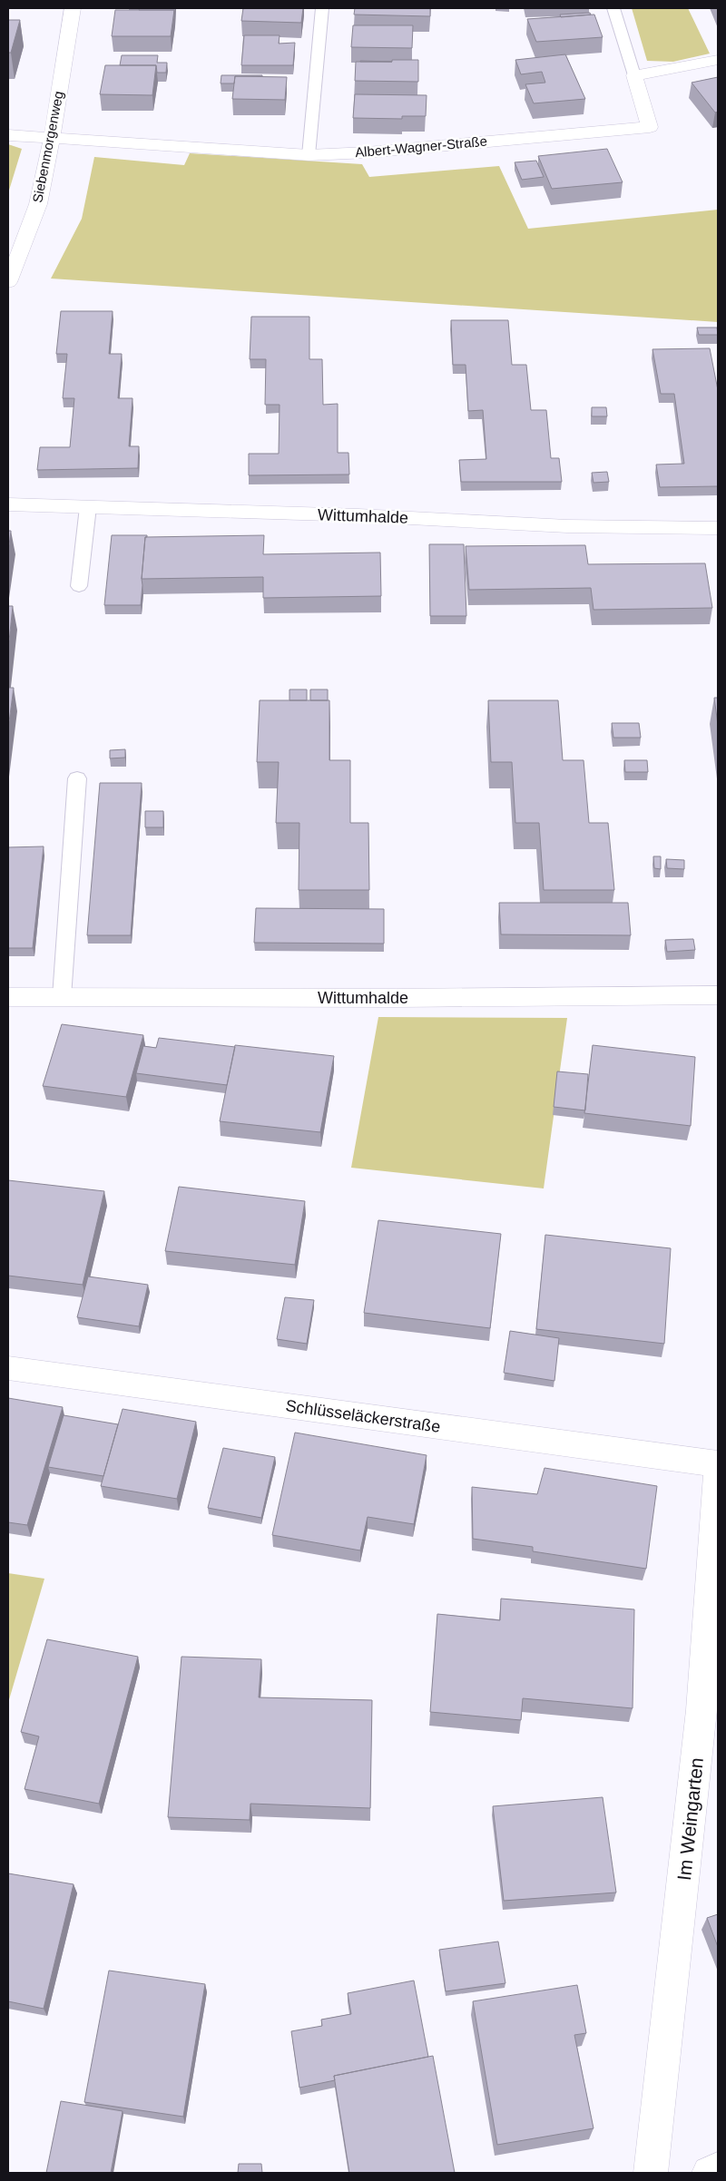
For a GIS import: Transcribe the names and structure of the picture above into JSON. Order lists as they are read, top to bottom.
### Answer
{
  "streets": {
    "street": [
      "Siebenmorgenweg",
      "Albert-Wagner-Straße",
      "Wittumhalde",
      "Schlüsseläckerstraße",
      "Im Weingarten"
    ]
  },
  "crossings": [
    ["Siebenmorgenweg", "Albert-Wagner-Straße"],
    ["Schlüsseläckerstraße", "Im Weingarten"]
  ]
}
